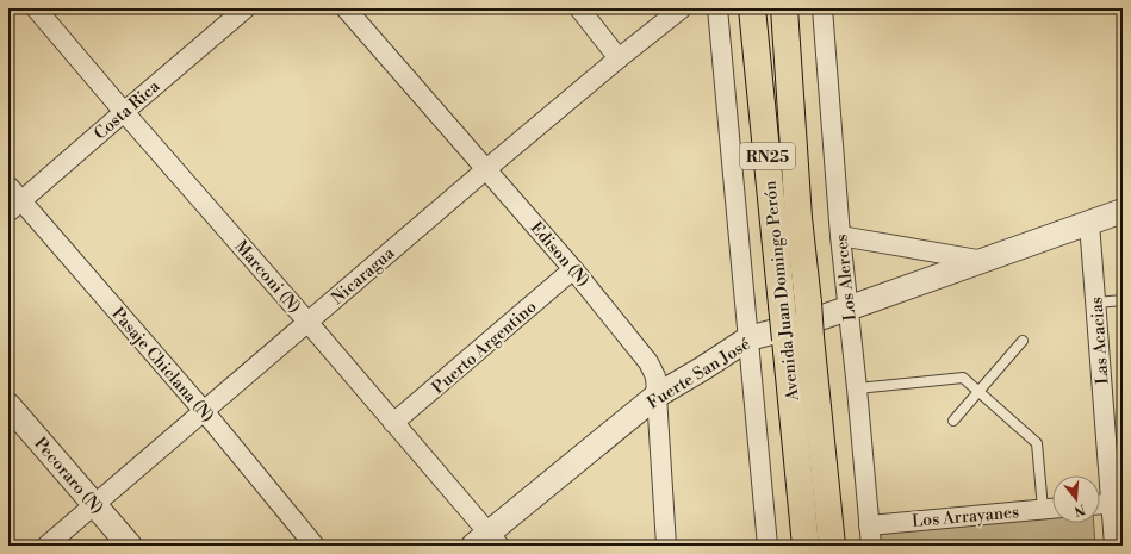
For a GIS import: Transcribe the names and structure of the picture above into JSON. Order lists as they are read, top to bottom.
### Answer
{
  "streets": {
    "highway": ["RN25", "Avenida Juan Domingo Perón"],
    "street": [
      "Costa Rica",
      "Edison (N)",
      "Nicaragua",
      "Marconi (N)",
      "Los Alerces",
      "Las Acacias",
      "Puerto Argentino",
      "Pasaje Chiclana (N)",
      "Fuerte San José",
      "Pecoraro (N)",
      "Los Arrayanes"
    ]
  },
  "crossings": [
    ["Costa Rica", "Marconi (N)"],
    ["Costa Rica", "Pasaje Chiclana (N)"],
    ["Edison (N)", "Nicaragua"],
    ["Edison (N)", "Puerto Argentino"],
    ["Edison (N)", "Fuerte San José"],
    ["Nicaragua", "Marconi (N)"],
    ["Nicaragua", "Pasaje Chiclana (N)"],
    ["Nicaragua", "Pecoraro (N)"],
    ["Marconi (N)", "Puerto Argentino"],
    ["Marconi (N)", "Fuerte San José"],
    ["Los Alerces", "Fuerte San José"],
    ["Los Alerces", "Los Arrayanes"],
    ["Las Acacias", "Fuerte San José"]
  ],
  "north": "bottom"
}
